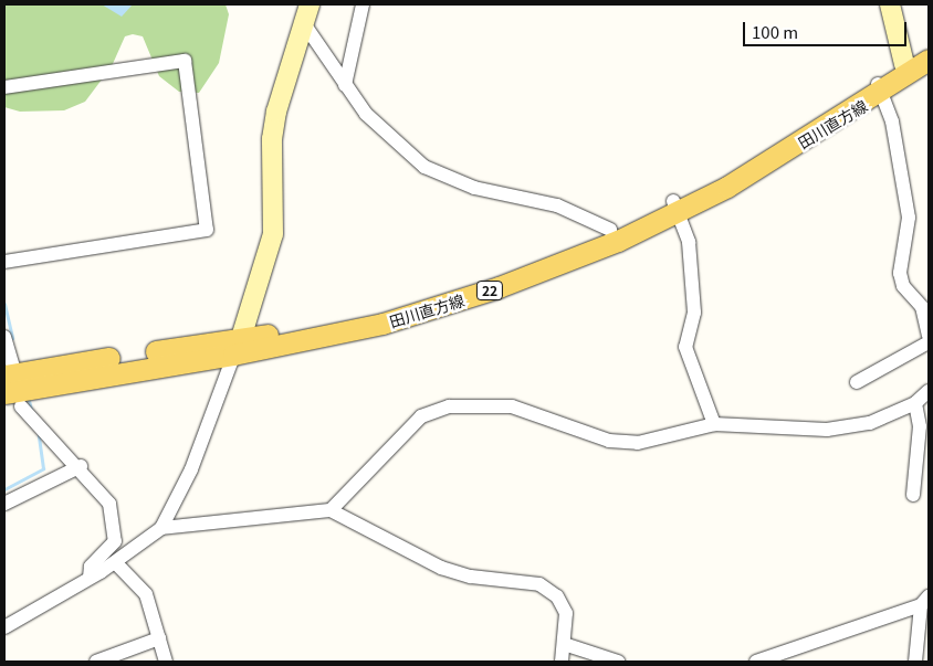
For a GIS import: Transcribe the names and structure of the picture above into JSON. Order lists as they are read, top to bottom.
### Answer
{
  "streets": {
    "main road": ["田川直方線", "22"]
  },
  "scale_bar": "100 m"
}
